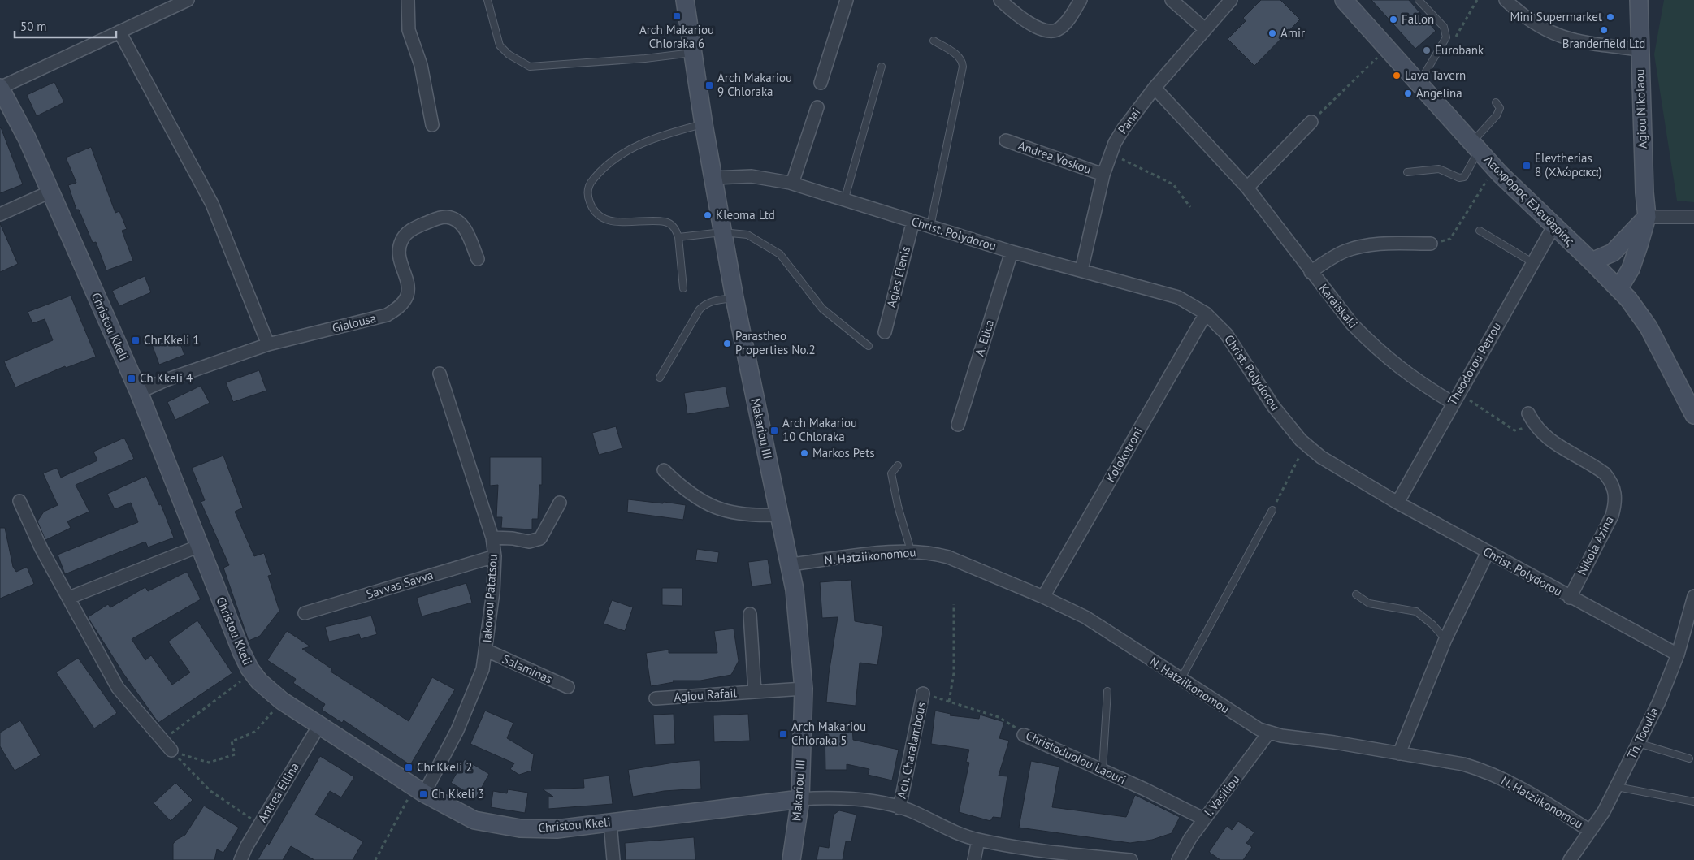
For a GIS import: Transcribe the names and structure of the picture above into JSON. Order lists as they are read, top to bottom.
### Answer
{
  "streets": {
    "street": [
      "Agiou Nikolaou",
      "Panai",
      "Andrea Voskou",
      "Λεωφόρος Ελευθερίας",
      "Christ. Polydorou",
      "Agias Elenis",
      "Karaiskaki",
      "Gialousa",
      "Christou Kkeli",
      "A. Elica",
      "Theodorou Petrou",
      "Makariou III",
      "Kolokotroni",
      "Nikola Azina",
      "N. Hatziikonomou",
      "Savvas Savva",
      "Iakovou Patatsou",
      "Salaminas",
      "Agiou Rafail",
      "Th. Tooulia",
      "Ach. Charalambous",
      "Christoduolou Laouri",
      "Antrea Ellina",
      "I. Vasiliou"
    ]
  },
  "crossings": [
    ["Agiou Nikolaou", "Λεωφόρος Ελευθερίας"],
    ["Panai", "Andrea Voskou"],
    ["Panai", "Christ. Polydorou"],
    ["Panai", "Karaiskaki"],
    ["Λεωφόρος Ελευθερίας", "Theodorou Petrou"],
    ["Christ. Polydorou", "Agias Elenis"],
    ["Christ. Polydorou", "A. Elica"],
    ["Christ. Polydorou", "Theodorou Petrou"],
    ["Christ. Polydorou", "Makariou III"],
    ["Christ. Polydorou", "Kolokotroni"],
    ["Christ. Polydorou", "Nikola Azina"],
    ["Christ. Polydorou", "Th. Tooulia"],
    ["Karaiskaki", "Theodorou Petrou"],
    ["Gialousa", "Christou Kkeli"],
    ["Christou Kkeli", "Makariou III"],
    ["Christou Kkeli", "Iakovou Patatsou"],
    ["Christou Kkeli", "Antrea Ellina"],
    ["Makariou III", "N. Hatziikonomou"],
    ["Makariou III", "Agiou Rafail"],
    ["Kolokotroni", "N. Hatziikonomou"],
    ["N. Hatziikonomou", "Th. Tooulia"],
    ["N. Hatziikonomou", "I. Vasiliou"],
    ["Savvas Savva", "Iakovou Patatsou"],
    ["Iakovou Patatsou", "Salaminas"],
    ["Ach. Charalambous", "Christoduolou Laouri"],
    ["Christoduolou Laouri", "I. Vasiliou"]
  ],
  "places": {
    "transit": [
      "Arch Makariou Chloraka 6",
      "Arch Makariou 9 Chloraka",
      "Elevtherias 8 (Χλώρακα)",
      "Chr.Kkeli 1",
      "Ch Kkeli 4",
      "Arch Makariou 10 Chloraka",
      "Arch Makariou Chloraka 5",
      "Chr.Kkeli 2",
      "Ch Kkeli 3"
    ],
    "other": [
      "Mini Supermarket",
      "Fallon",
      "Branderfield Ltd",
      "Amir",
      "Eurobank",
      "Lava Tavern",
      "Angelina",
      "Kleoma Ltd",
      "Parastheo Properties No.2",
      "Markos Pets"
    ]
  },
  "scale_bar": "50 m"
}
